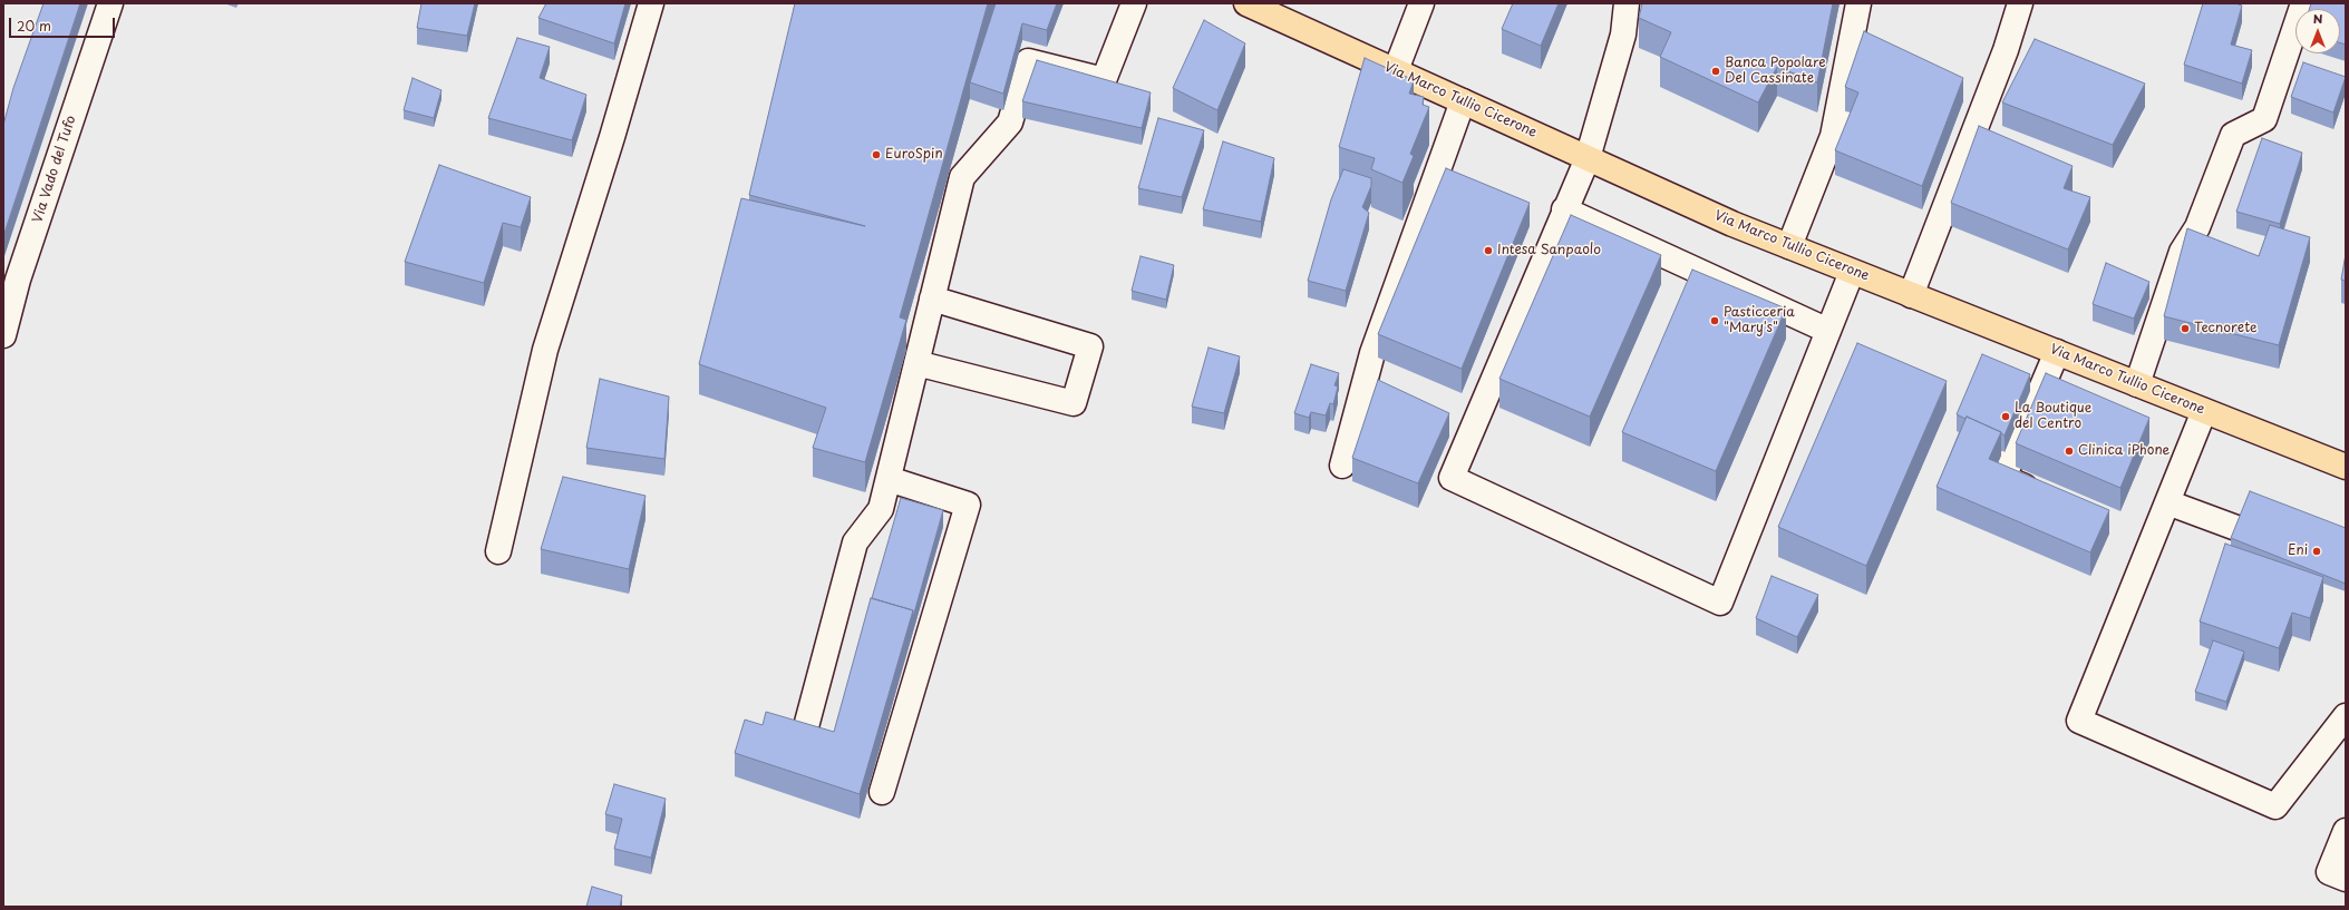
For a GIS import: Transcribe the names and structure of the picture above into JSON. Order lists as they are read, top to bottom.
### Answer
{
  "streets": {
    "main road": ["Via Marco Tullio Cicerone"],
    "street": ["Via Vado del Tufo"]
  },
  "places": [
    "Banca Popolare Del Cassinate",
    "EuroSpin",
    "Intesa Sanpaolo",
    "Pasticceria \"Mary's\"",
    "Tecnorete",
    "La Boutique del Centro",
    "Clinica iPhone",
    "Eni"
  ],
  "scale_bar": "20 m",
  "north": "top"
}
